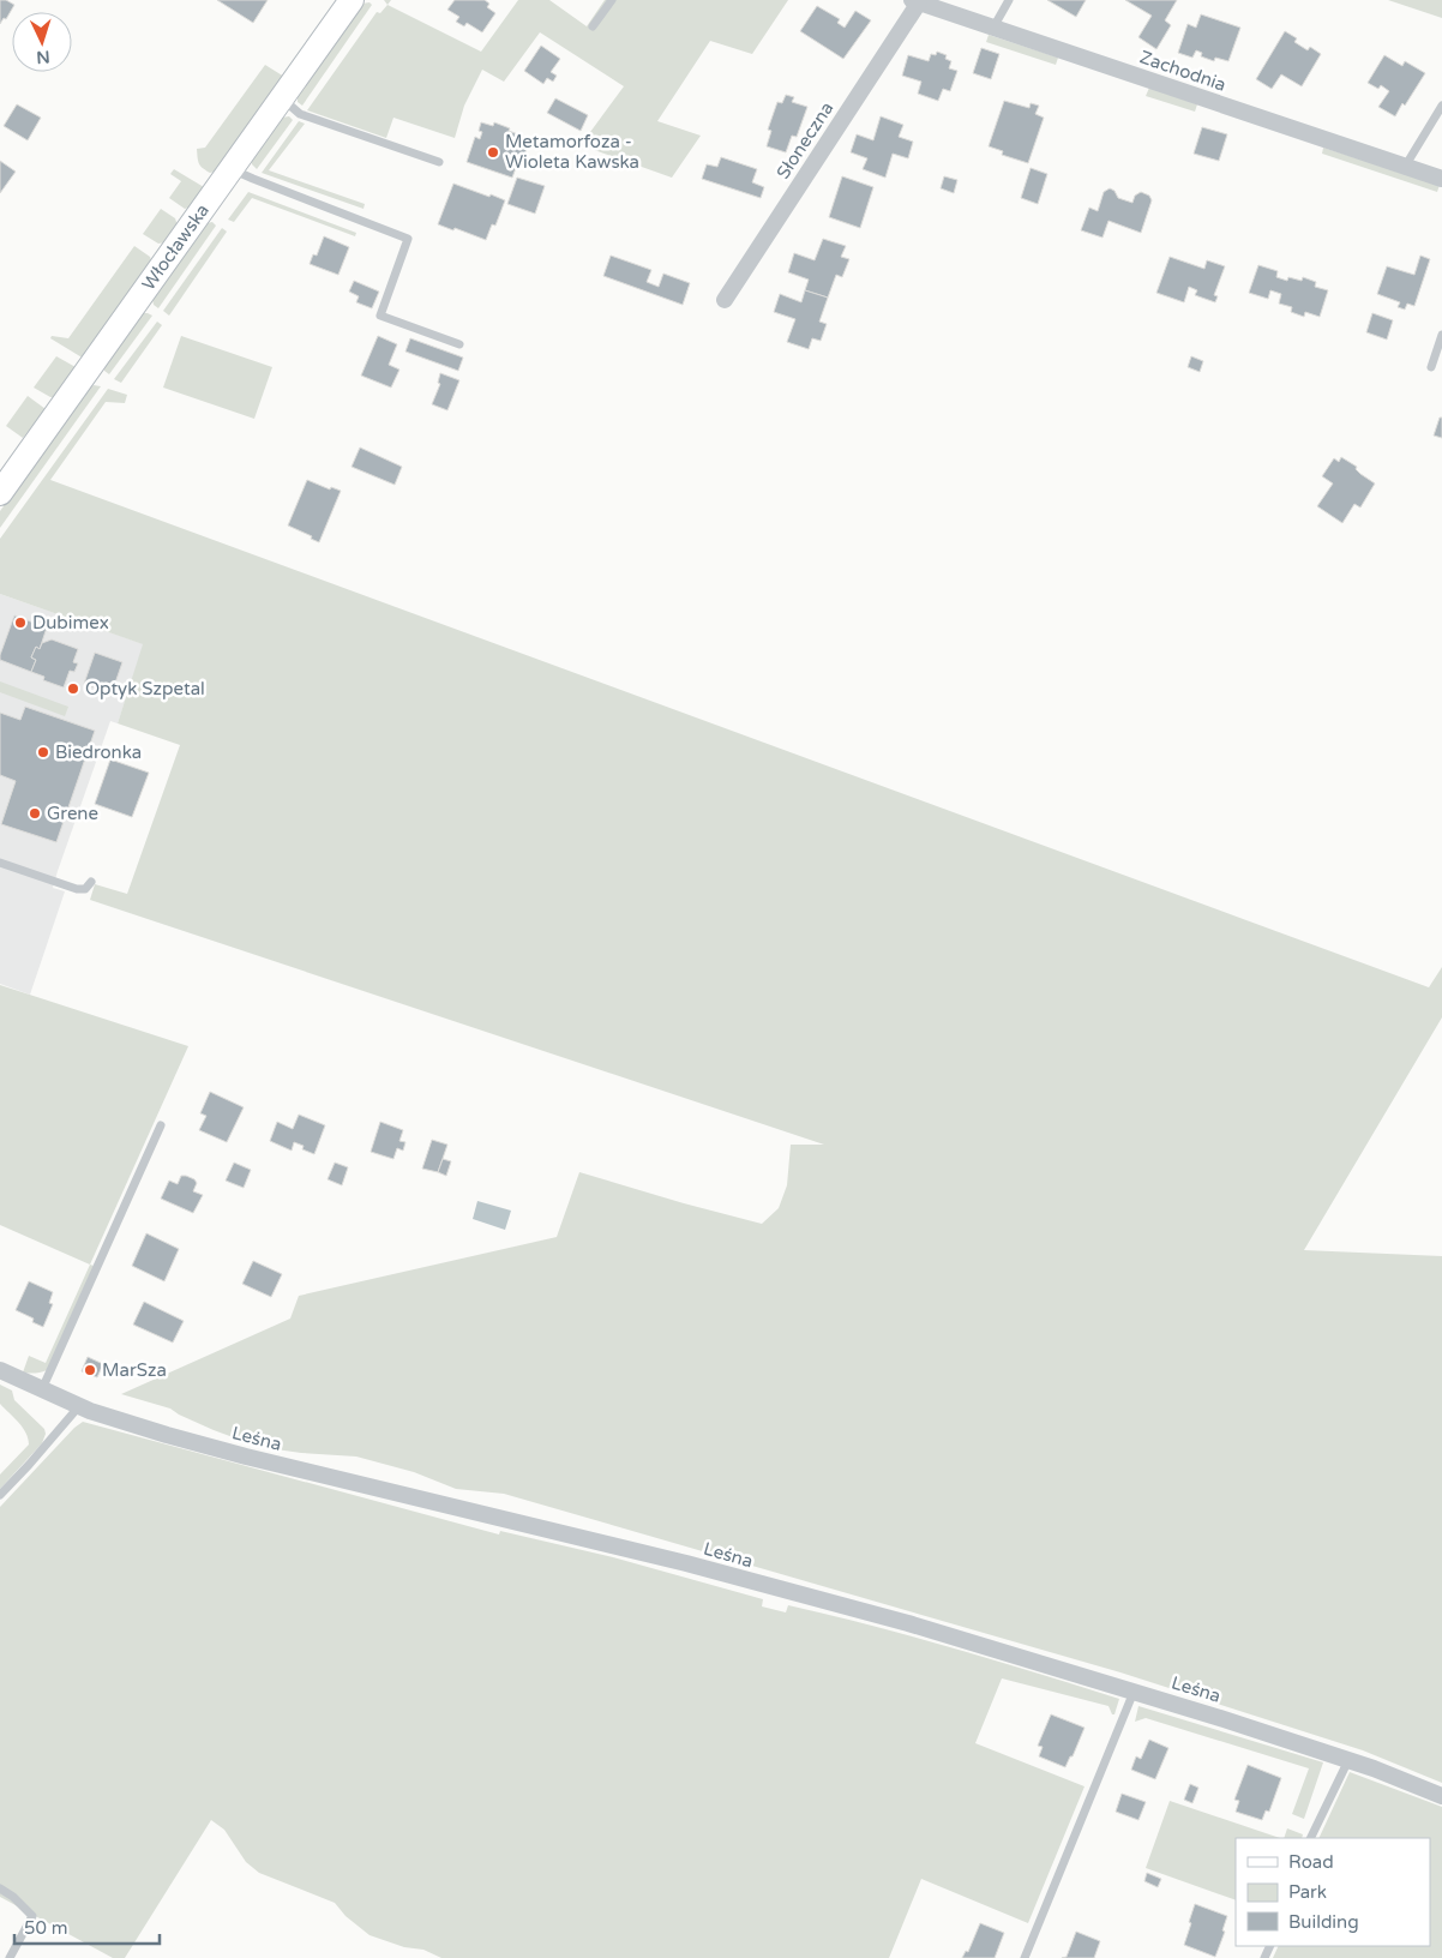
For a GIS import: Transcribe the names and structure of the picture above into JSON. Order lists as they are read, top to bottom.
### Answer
{
  "streets": {
    "main road": ["Włocławska"],
    "street": ["Zachodnia", "Słoneczna", "Leśna"]
  },
  "crossings": [
    ["Zachodnia", "Słoneczna"]
  ],
  "places": [
    "Metamorfoza - Wioleta Kawska",
    "Dubimex",
    "Optyk Szpetal",
    "Biedronka",
    "Grene",
    "MarSza"
  ],
  "legend": ["Road", "Park", "Building"],
  "scale_bar": "50 m",
  "north": "bottom"
}
